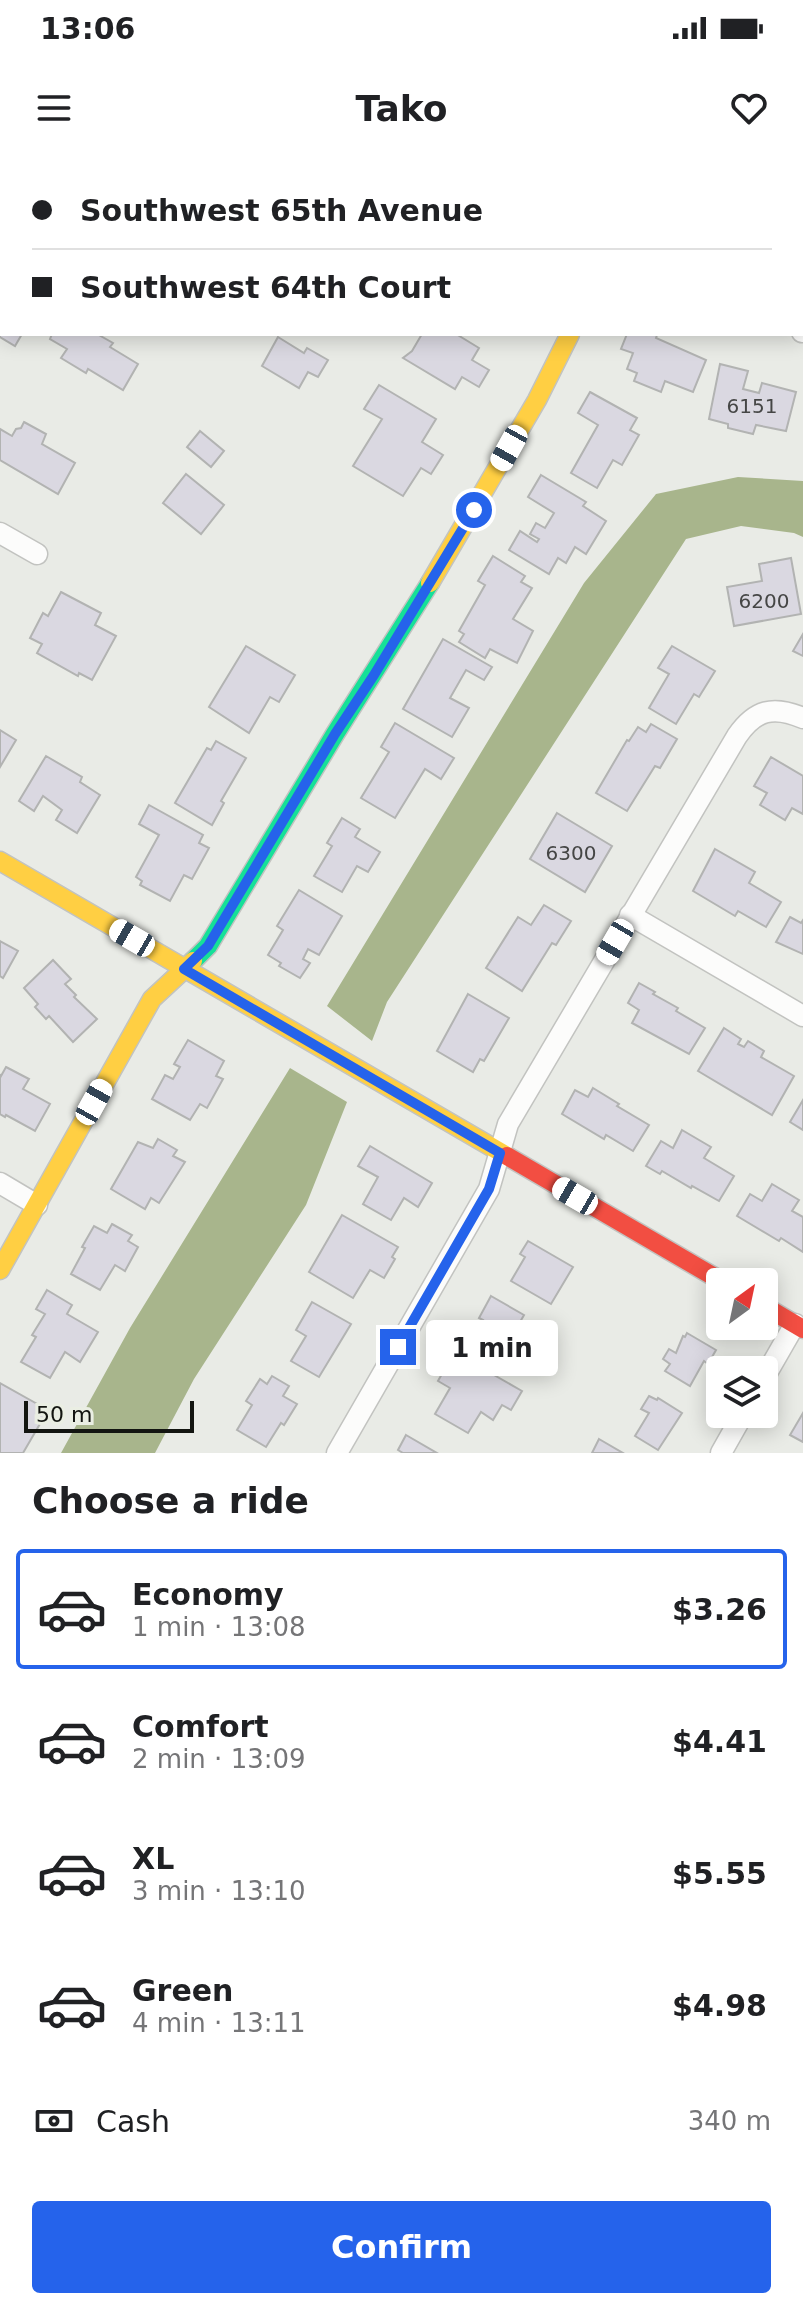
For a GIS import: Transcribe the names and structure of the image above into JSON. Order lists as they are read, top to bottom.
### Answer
{
  "house_numbers": ["6151", "6200", "6300"],
  "scale_bar": "50 m",
  "north": "top right",
  "page": {
    "status": "13:06",
    "header": "Tako",
    "banner": ["Southwest 65th Avenue", "Southwest 64th Court"],
    "bubble": "1 min",
    "scale": "50 m",
    "heading": "Choose a ride",
    "list": [
      {
        "name": "Economy",
        "note": "1 min · 13:08",
        "value": "$3.26"
      },
      {
        "name": "Comfort",
        "note": "2 min · 13:09",
        "value": "$4.41"
      },
      {
        "name": "XL",
        "note": "3 min · 13:10",
        "value": "$5.55"
      },
      {
        "name": "Green",
        "note": "4 min · 13:11",
        "value": "$4.98"
      }
    ],
    "pay": ["Cash", "340 m"],
    "buttons": "Confirm"
  }
}
